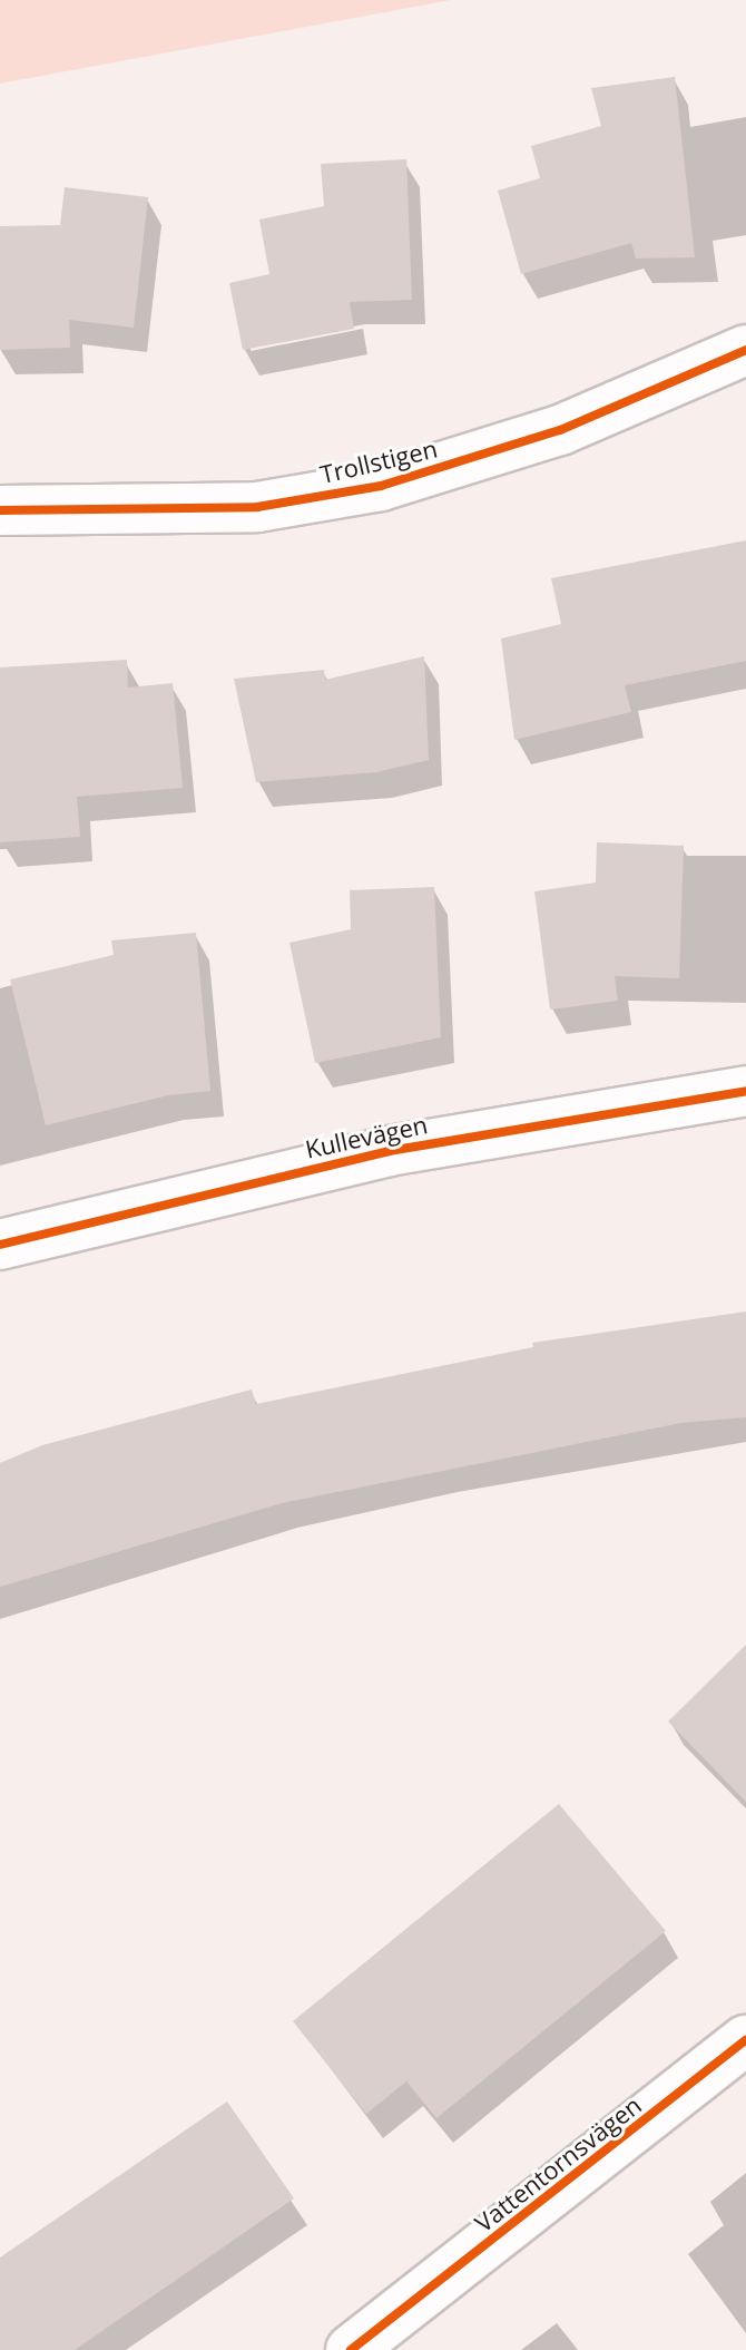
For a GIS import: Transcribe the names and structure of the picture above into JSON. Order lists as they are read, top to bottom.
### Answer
{
  "streets": {
    "street": ["Trollstigen", "Kullevägen", "Vattentornsvägen"]
  }
}
